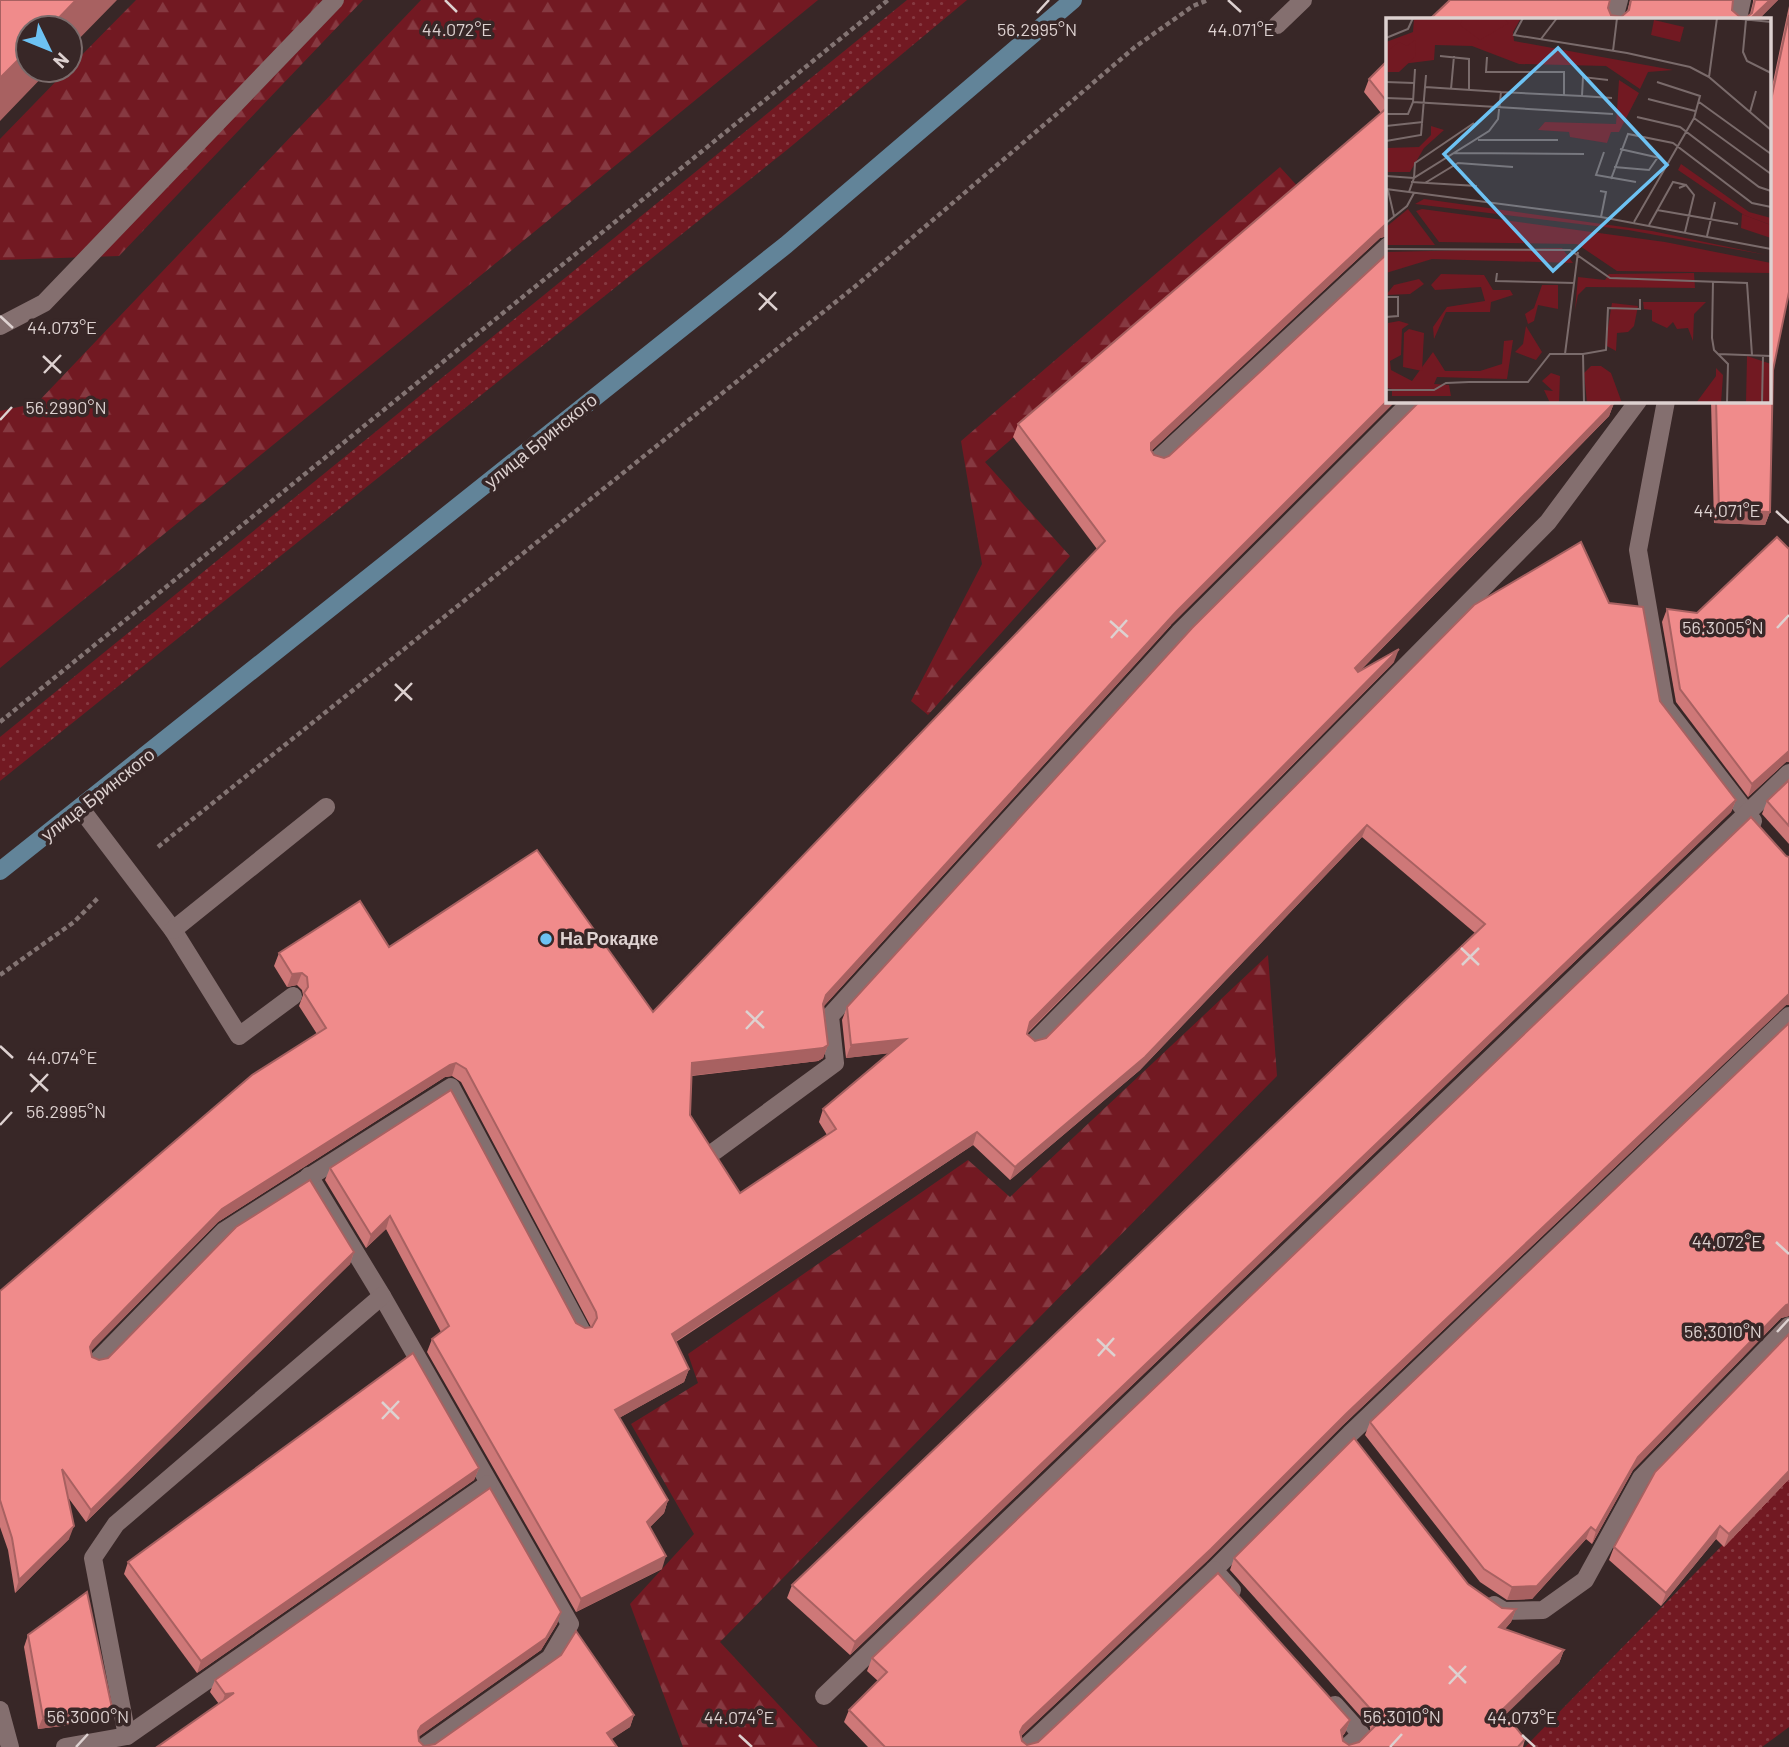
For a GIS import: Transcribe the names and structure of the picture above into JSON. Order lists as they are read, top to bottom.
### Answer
{
  "streets": {
    "main road": ["улица Бринского"]
  },
  "places": ["На Рокадке"],
  "north": "bottom right",
  "coordinates": [
    "44.072°E",
    "44.071°E",
    "56.2995°N",
    "44.073°E",
    "56.2990°N",
    "56.3005°N",
    "44.074°E",
    "56.3010°N",
    "56.3000°N"
  ]
}
